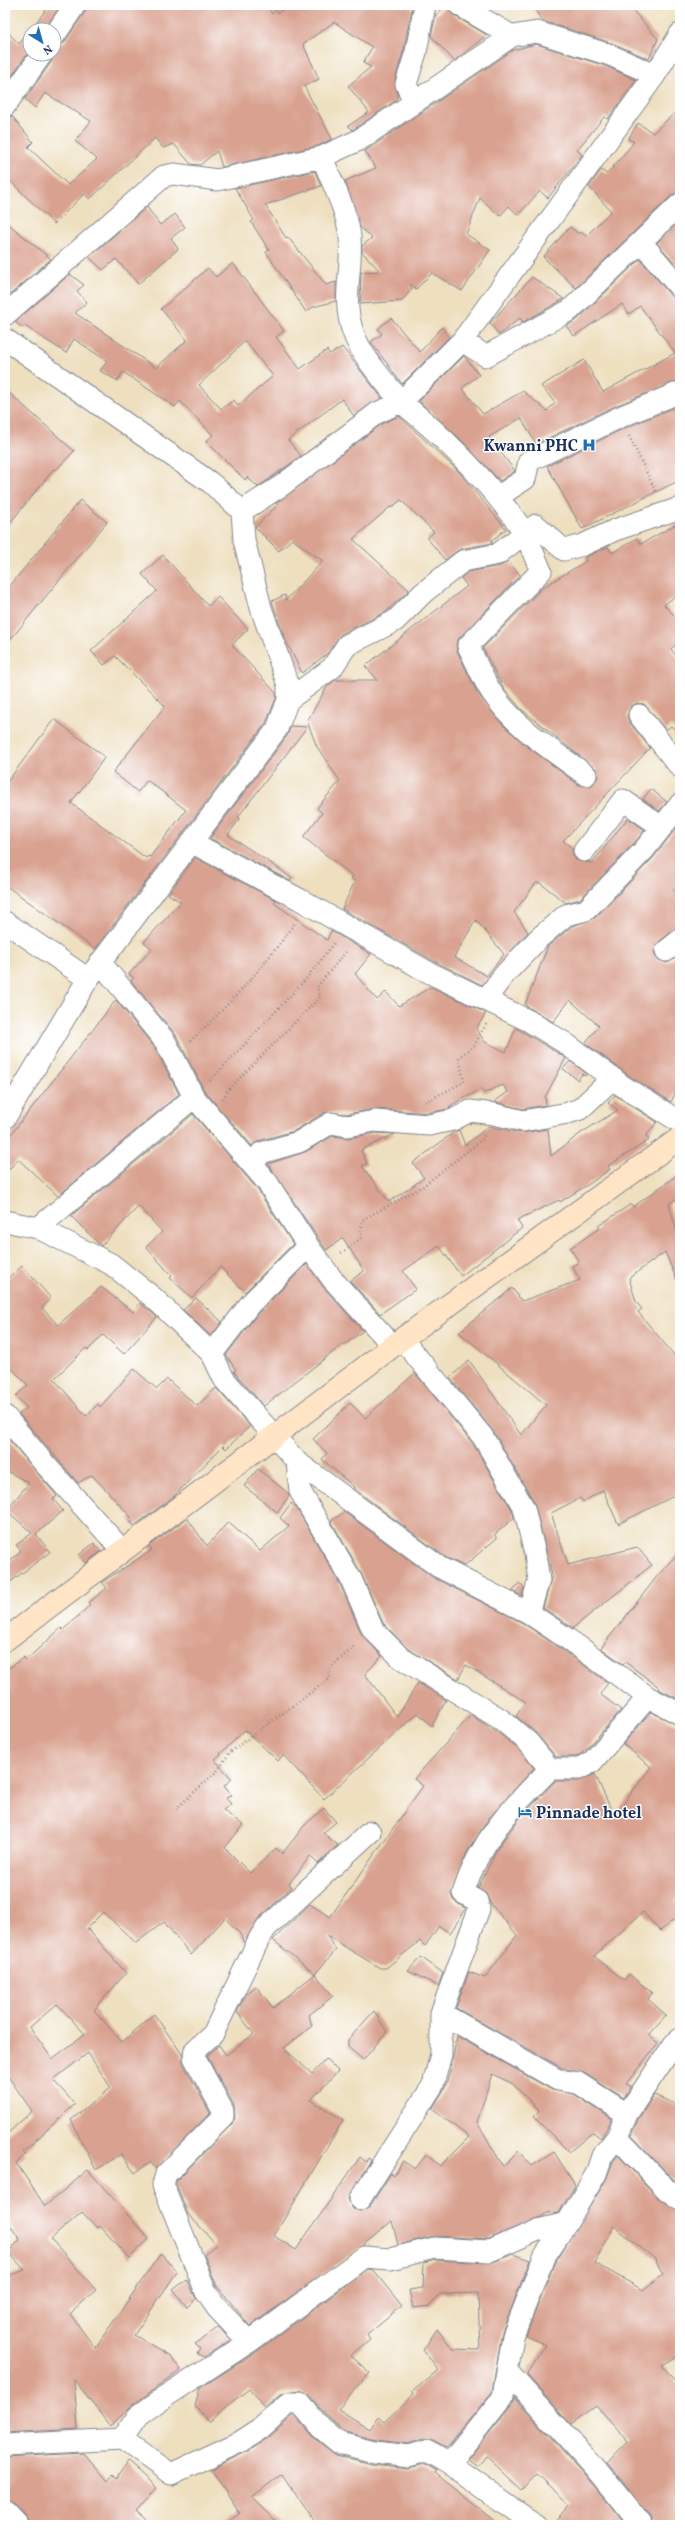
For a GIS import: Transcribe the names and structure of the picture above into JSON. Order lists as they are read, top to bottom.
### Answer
{
  "places": {
    "hospital": ["Kwanni PHC"],
    "hotel": ["Pinnade hotel"]
  },
  "north": "bottom right"
}
